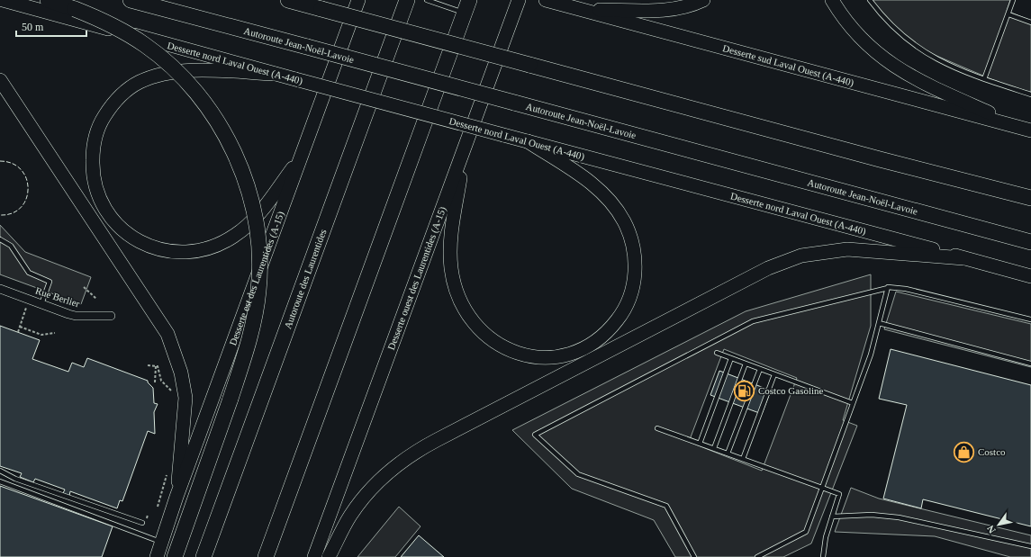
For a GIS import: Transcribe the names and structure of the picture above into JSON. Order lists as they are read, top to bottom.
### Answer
{
  "streets": {
    "highway": ["Autoroute Jean-Noël-Lavoie", "Autoroute des Laurentides"],
    "main road": [
      "Desserte nord Laval Ouest (A-440)",
      "Desserte sud Laval Ouest (A-440)",
      "Desserte est des Laurentides (A-15)",
      "Desserte ouest des Laurentides (A-15)"
    ],
    "street": ["Rue Berlier"]
  },
  "places": {
    "fuel station": ["Costco Gasoline"],
    "shop": ["Costco"]
  },
  "scale_bar": "50 m",
  "north": "bottom left"
}
